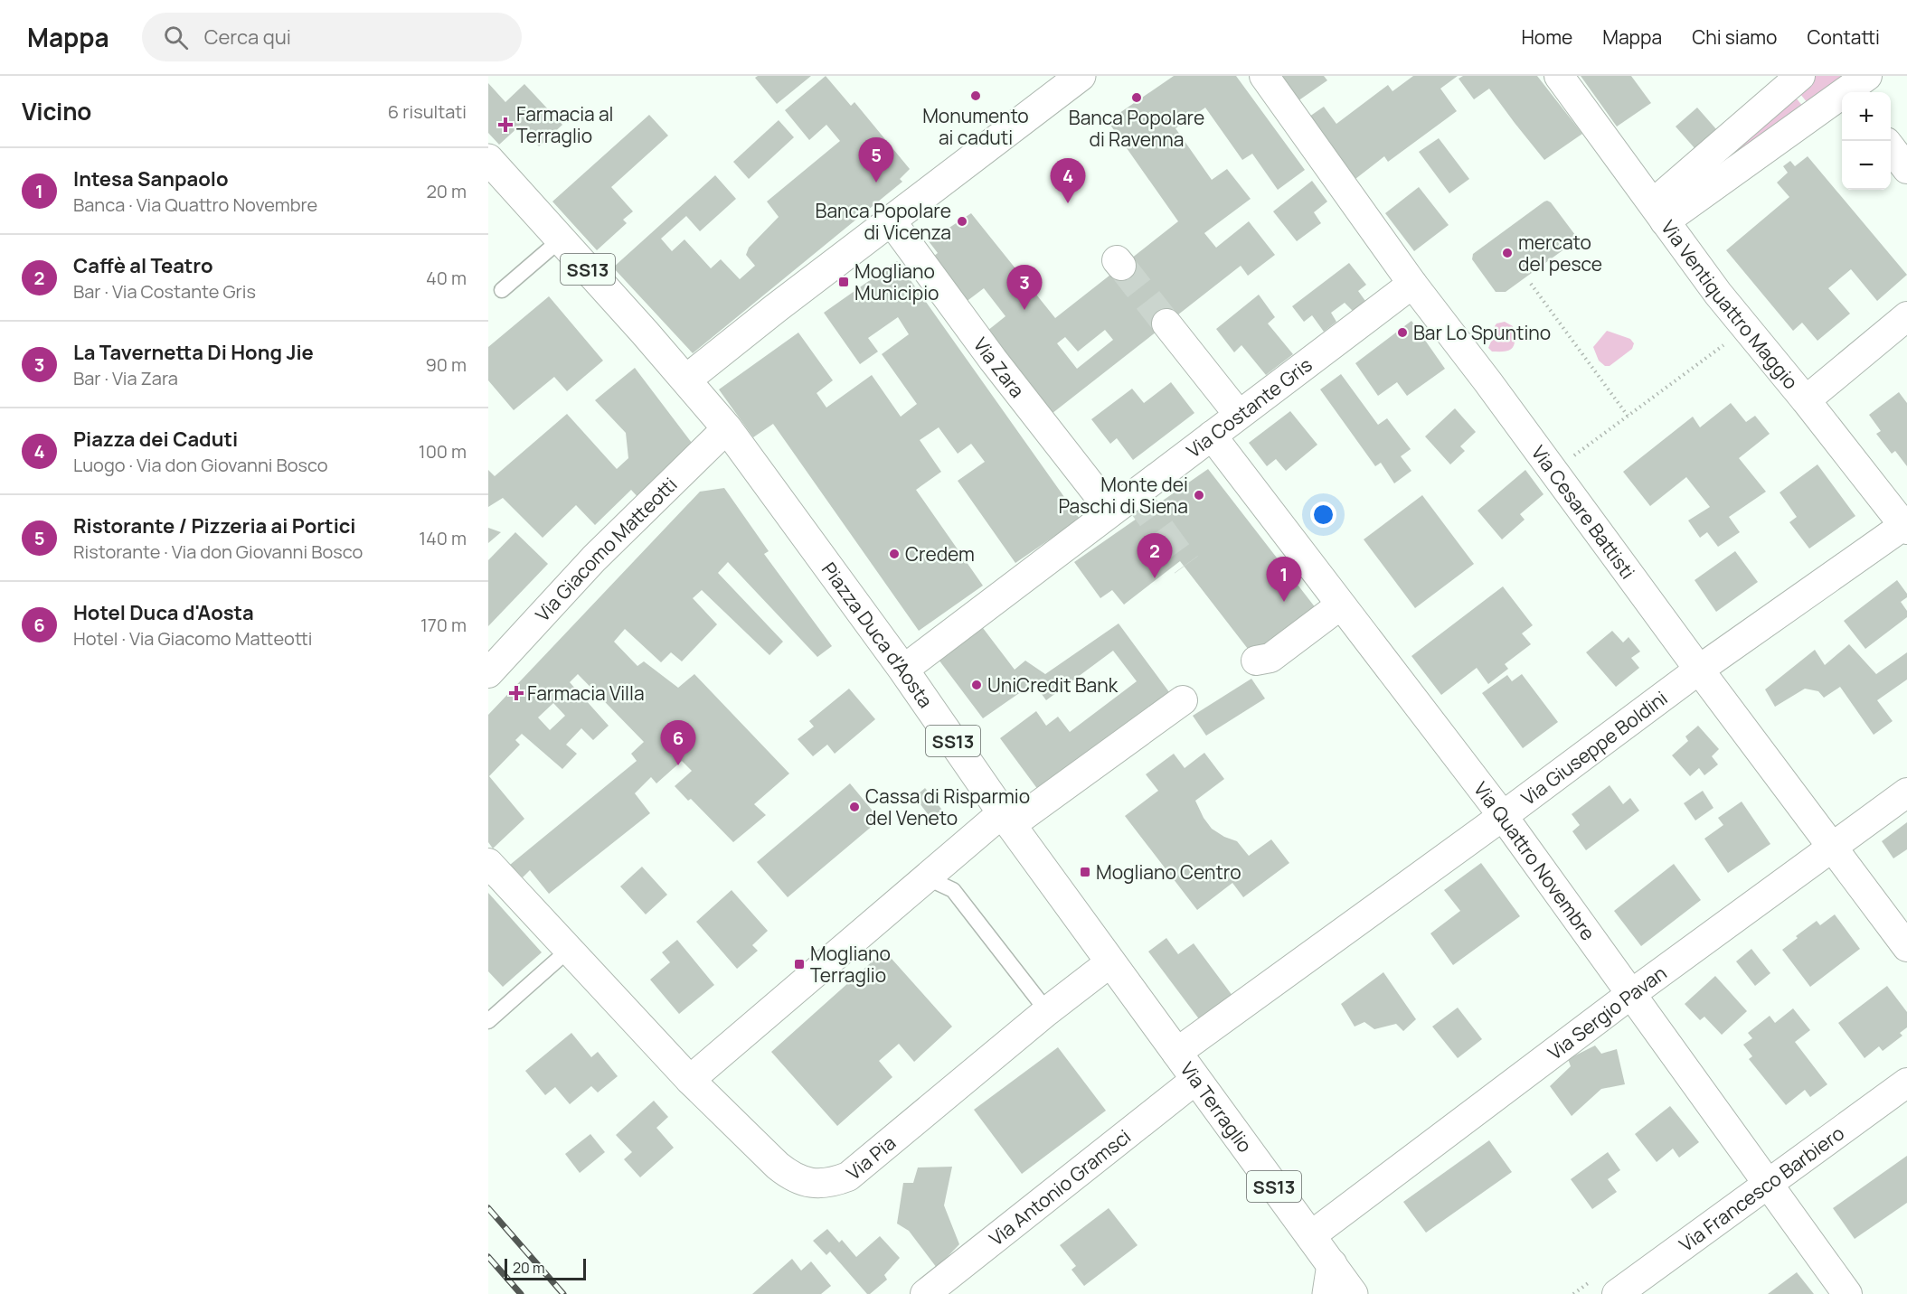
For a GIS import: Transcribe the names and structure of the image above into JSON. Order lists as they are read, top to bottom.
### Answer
{
  "streets": {
    "main road": ["SS13", "Piazza Duca d'Aosta", "Via Terraglio"],
    "street": [
      "Via Ventiquattro Maggio",
      "Via Zara",
      "Via Costante Gris",
      "Via Cesare Battisti",
      "Via Giacomo Matteotti",
      "Via Giuseppe Boldini",
      "Via Quattro Novembre",
      "Via Sergio Pavan",
      "Via Pia",
      "Via Antonio Gramsci",
      "Via Francesco Barbiero"
    ]
  },
  "crossings": [
    ["SS13", "Piazza Duca d'Aosta"],
    ["Via Ventiquattro Maggio", "Via Giuseppe Boldini"],
    ["Via Zara", "Via Costante Gris"],
    ["Via Costante Gris", "Via Cesare Battisti"],
    ["Via Costante Gris", "Piazza Duca d'Aosta"],
    ["Via Costante Gris", "Via Quattro Novembre"],
    ["Via Cesare Battisti", "Via Giuseppe Boldini"],
    ["Via Cesare Battisti", "Via Sergio Pavan"],
    ["Via Giacomo Matteotti", "Piazza Duca d'Aosta"],
    ["Piazza Duca d'Aosta", "Via Giuseppe Boldini"],
    ["Piazza Duca d'Aosta", "Via Terraglio"],
    ["Piazza Duca d'Aosta", "Via Pia"],
    ["Via Giuseppe Boldini", "Via Quattro Novembre"],
    ["Via Giuseppe Boldini", "Via Terraglio"],
    ["Via Quattro Novembre", "Via Sergio Pavan"],
    ["Via Quattro Novembre", "Via Francesco Barbiero"],
    ["Via Sergio Pavan", "Via Terraglio"],
    ["Via Terraglio", "Via Antonio Gramsci"]
  ],
  "places": {
    "other": [
      "Monumento ai caduti",
      "Banca Popolare di Ravenna",
      "Banca Popolare di Vicenza",
      "mercato del pesce",
      "Bar Lo Spuntino",
      "Monte dei Paschi di Siena",
      "Credem",
      "UniCredit Bank",
      "Cassa di Risparmio del Veneto"
    ],
    "health": ["Farmacia al Terraglio", "Farmacia Villa"],
    "transit": ["Mogliano Municipio", "Mogliano Centro", "Mogliano Terraglio"]
  },
  "scale_bar": "20 m",
  "page": {
    "header": "Mappa",
    "search": "Cerca qui",
    "nav": [
      "Home",
      "Mappa",
      "Chi siamo",
      "Contatti"
    ],
    "heading": ["Vicino", "6 risultati"],
    "map_buttons": ["+", "−"],
    "pins": [
      "5",
      "4",
      "3",
      "2",
      "1",
      "6"
    ],
    "list": [
      {
        "mark": "1",
        "name": "Intesa Sanpaolo",
        "note": "Banca · Via Quattro Novembre",
        "value": "20 m"
      },
      {
        "mark": "2",
        "name": "Caffè al Teatro",
        "note": "Bar · Via Costante Gris",
        "value": "40 m"
      },
      {
        "mark": "3",
        "name": "La Tavernetta Di Hong Jie",
        "note": "Bar · Via Zara",
        "value": "90 m"
      },
      {
        "mark": "4",
        "name": "Piazza dei Caduti",
        "note": "Luogo · Via don Giovanni Bosco",
        "value": "100 m"
      },
      {
        "mark": "5",
        "name": "Ristorante / Pizzeria ai Portici",
        "note": "Ristorante · Via don Giovanni Bosco",
        "value": "140 m"
      },
      {
        "mark": "6",
        "name": "Hotel Duca d'Aosta",
        "note": "Hotel · Via Giacomo Matteotti",
        "value": "170 m"
      }
    ],
    "scale": "20 m"
  }
}
